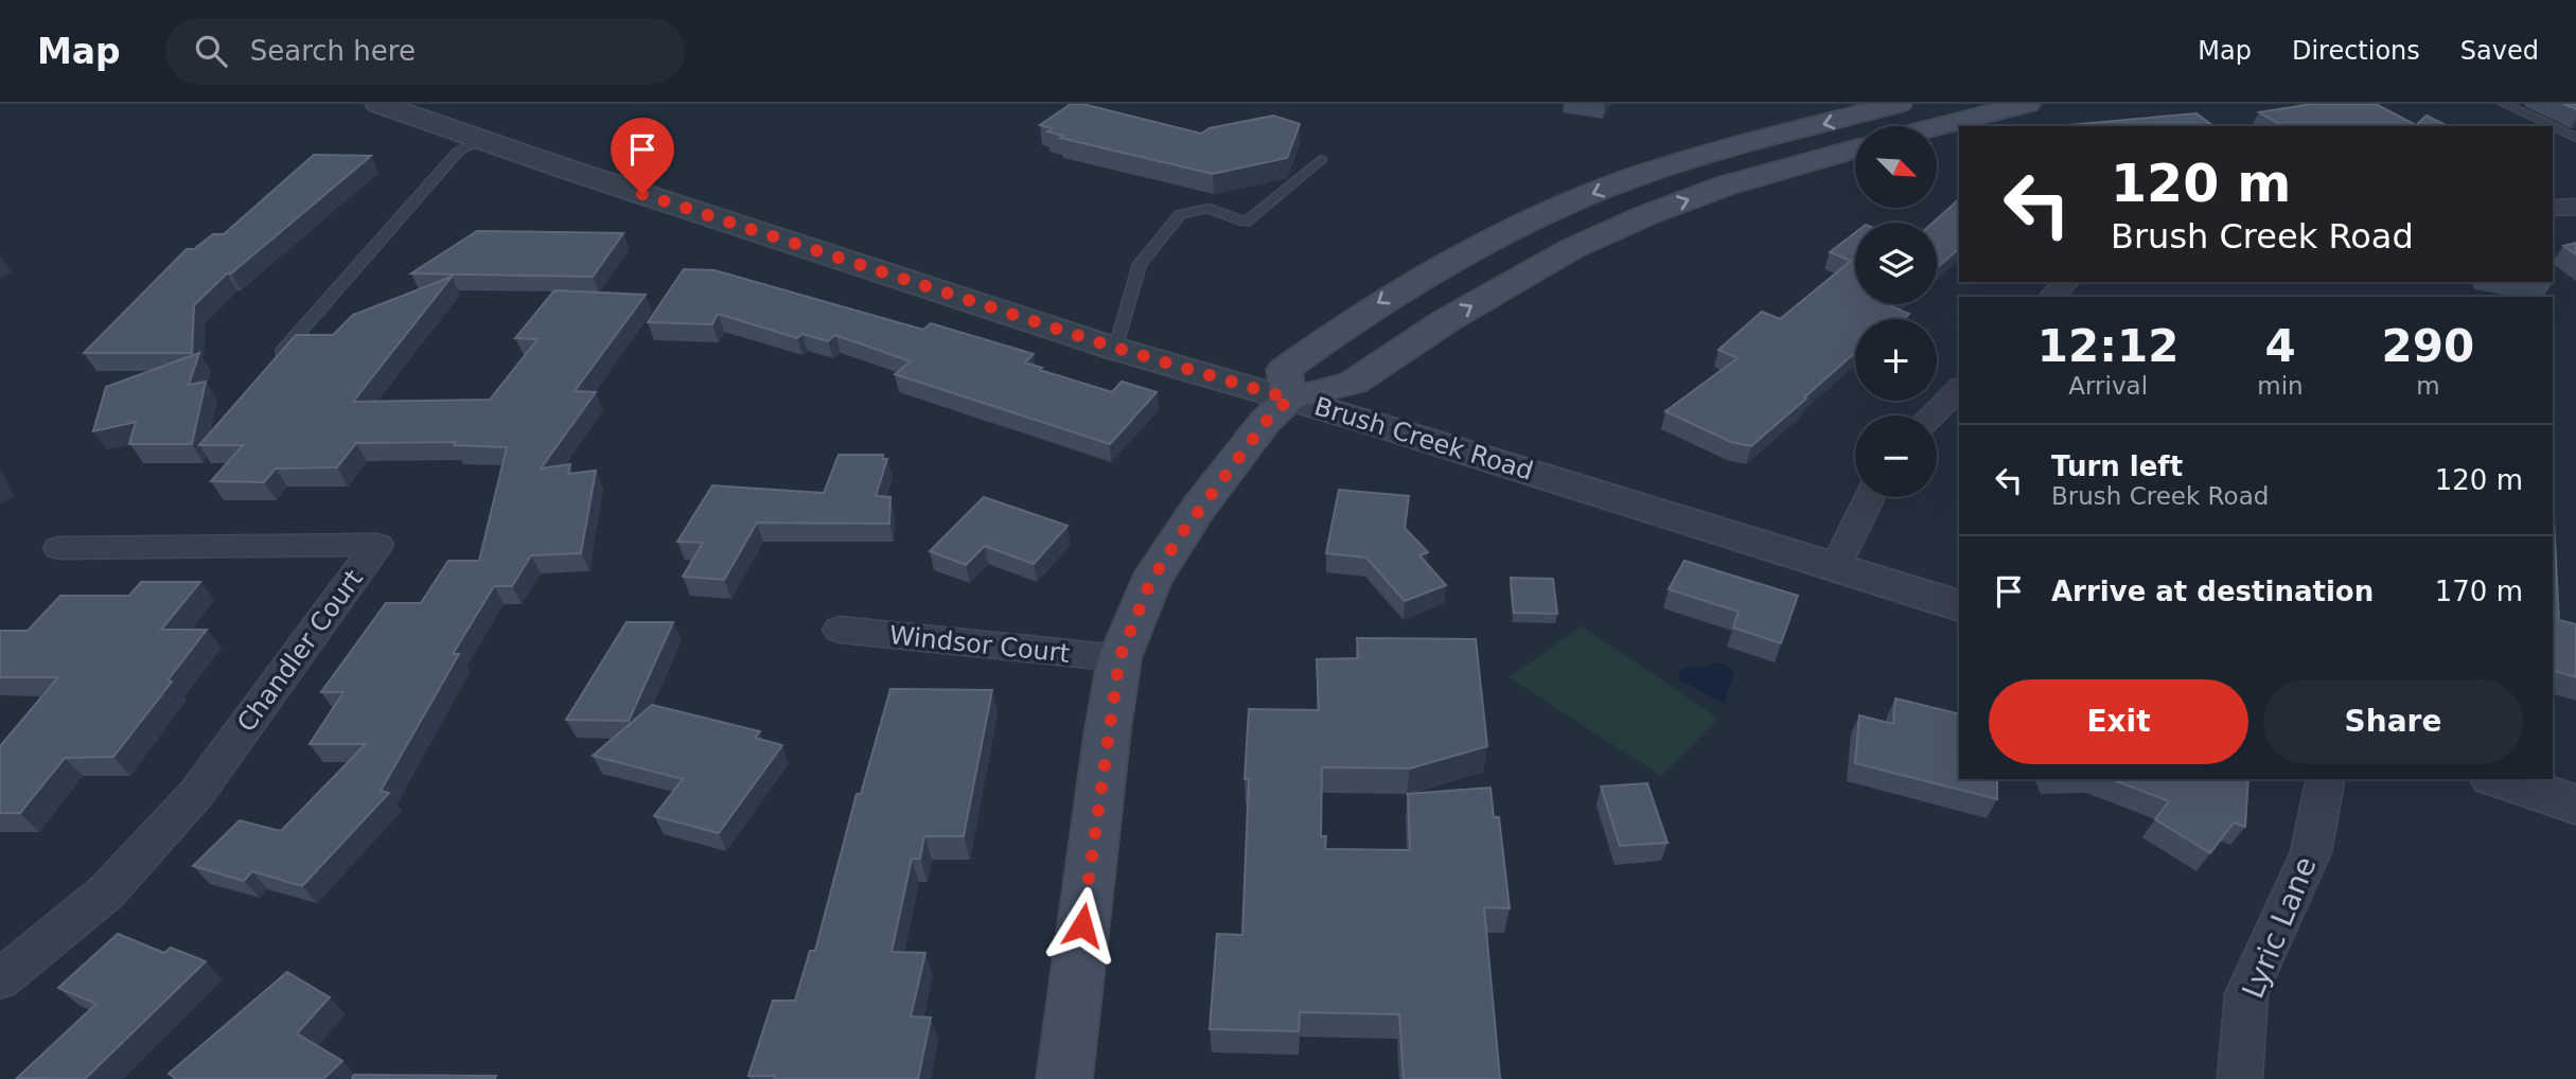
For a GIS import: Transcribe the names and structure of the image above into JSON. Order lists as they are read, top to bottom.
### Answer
{
  "streets": {
    "street": [
      "Brush Creek Road",
      "Windsor Court",
      "Chandler Court",
      "Lyric Lane"
    ]
  },
  "north": "bottom right",
  "page": {
    "header": "Map",
    "search": "Search here",
    "nav": ["Map", "Directions", "Saved"],
    "map_buttons": ["+", "−"],
    "turn": ["120 m", "Brush Creek Road"],
    "eta": [
      "12:12",
      "Arrival",
      "4",
      "min",
      "290",
      "m"
    ],
    "list": [
      {
        "name": "Turn left",
        "note": "Brush Creek Road",
        "value": "120 m"
      },
      {
        "name": "Arrive at destination",
        "value": "170 m"
      }
    ],
    "buttons": ["Exit", "Share"]
  }
}
